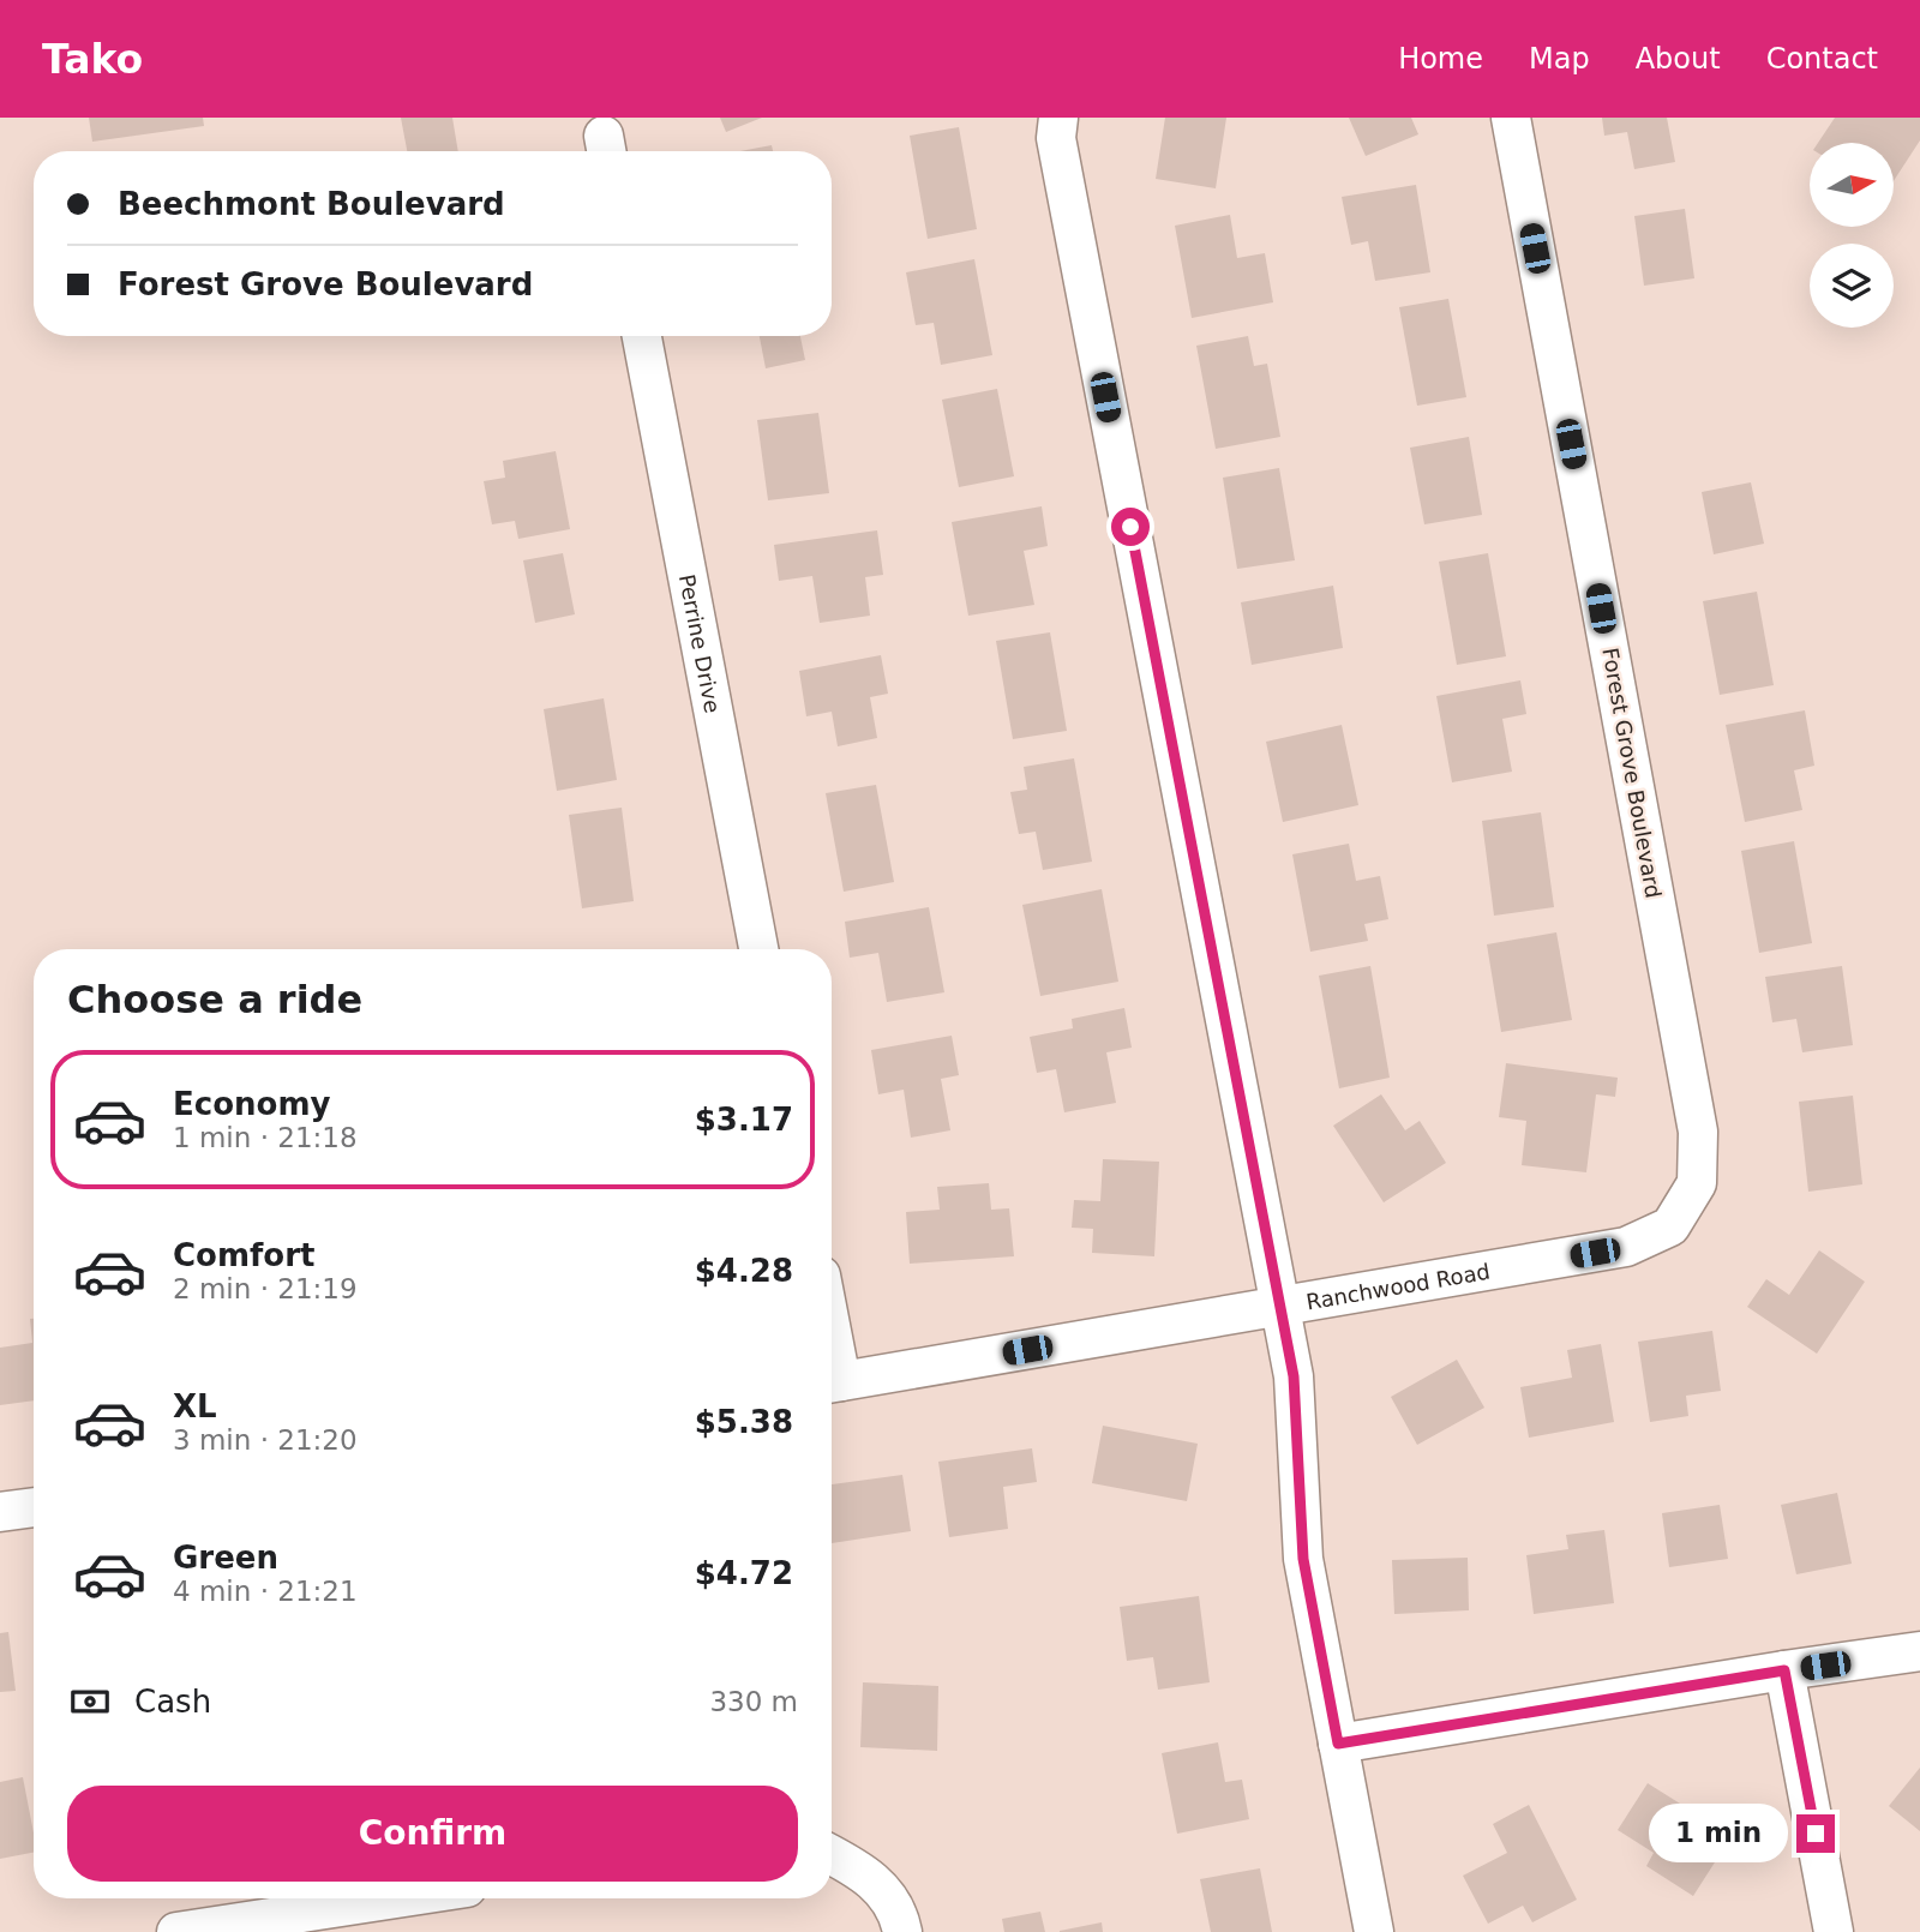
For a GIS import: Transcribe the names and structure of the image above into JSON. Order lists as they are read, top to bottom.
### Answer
{
  "streets": {
    "street": ["Perrine Drive", "Forest Grove Boulevard", "Ranchwood Road"]
  },
  "crossings": [
    ["Forest Grove Boulevard", "Ranchwood Road"]
  ],
  "north": "right",
  "page": {
    "header": "Tako",
    "nav": [
      "Home",
      "Map",
      "About",
      "Contact"
    ],
    "banner": ["Beechmont Boulevard", "Forest Grove Boulevard"],
    "heading": "Choose a ride",
    "list": [
      {
        "name": "Economy",
        "note": "1 min · 21:18",
        "value": "$3.17"
      },
      {
        "name": "Comfort",
        "note": "2 min · 21:19",
        "value": "$4.28"
      },
      {
        "name": "XL",
        "note": "3 min · 21:20",
        "value": "$5.38"
      },
      {
        "name": "Green",
        "note": "4 min · 21:21",
        "value": "$4.72"
      }
    ],
    "pay": ["Cash", "330 m"],
    "buttons": "Confirm",
    "bubble": "1 min"
  }
}
